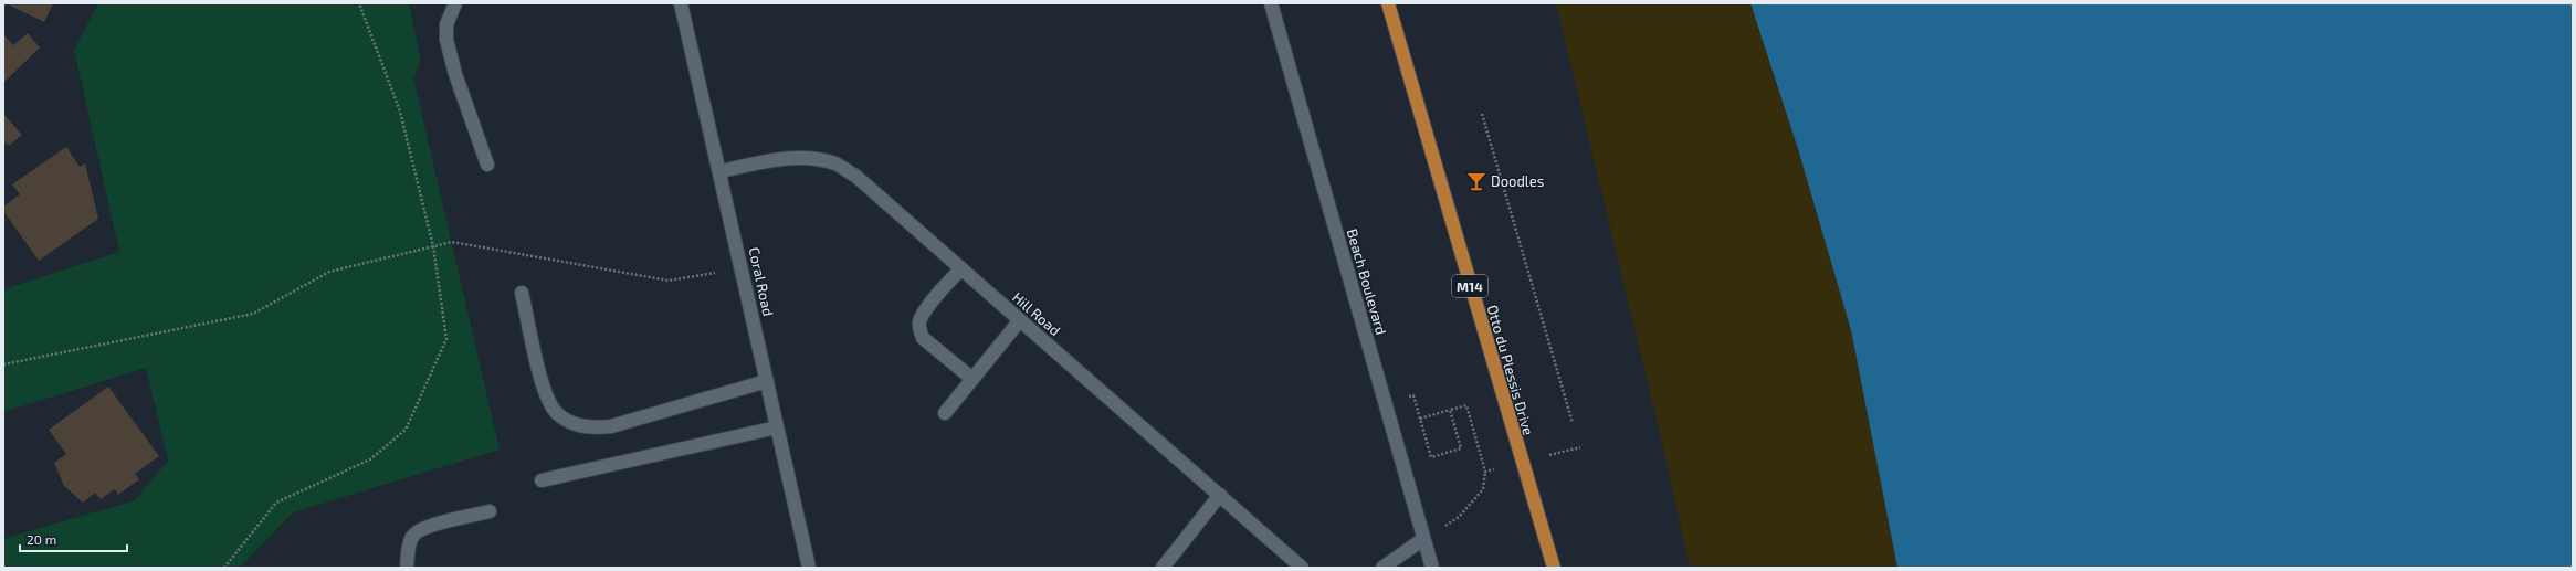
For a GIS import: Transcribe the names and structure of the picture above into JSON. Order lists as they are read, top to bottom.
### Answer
{
  "streets": {
    "main road": ["M14", "Otto du Plessis Drive"],
    "street": ["Coral Road", "Beach Boulevard", "Hill Road"]
  },
  "crossings": [
    ["Coral Road", "Hill Road"]
  ],
  "places": {
    "bar": ["Doodles"]
  },
  "scale_bar": "20 m"
}
